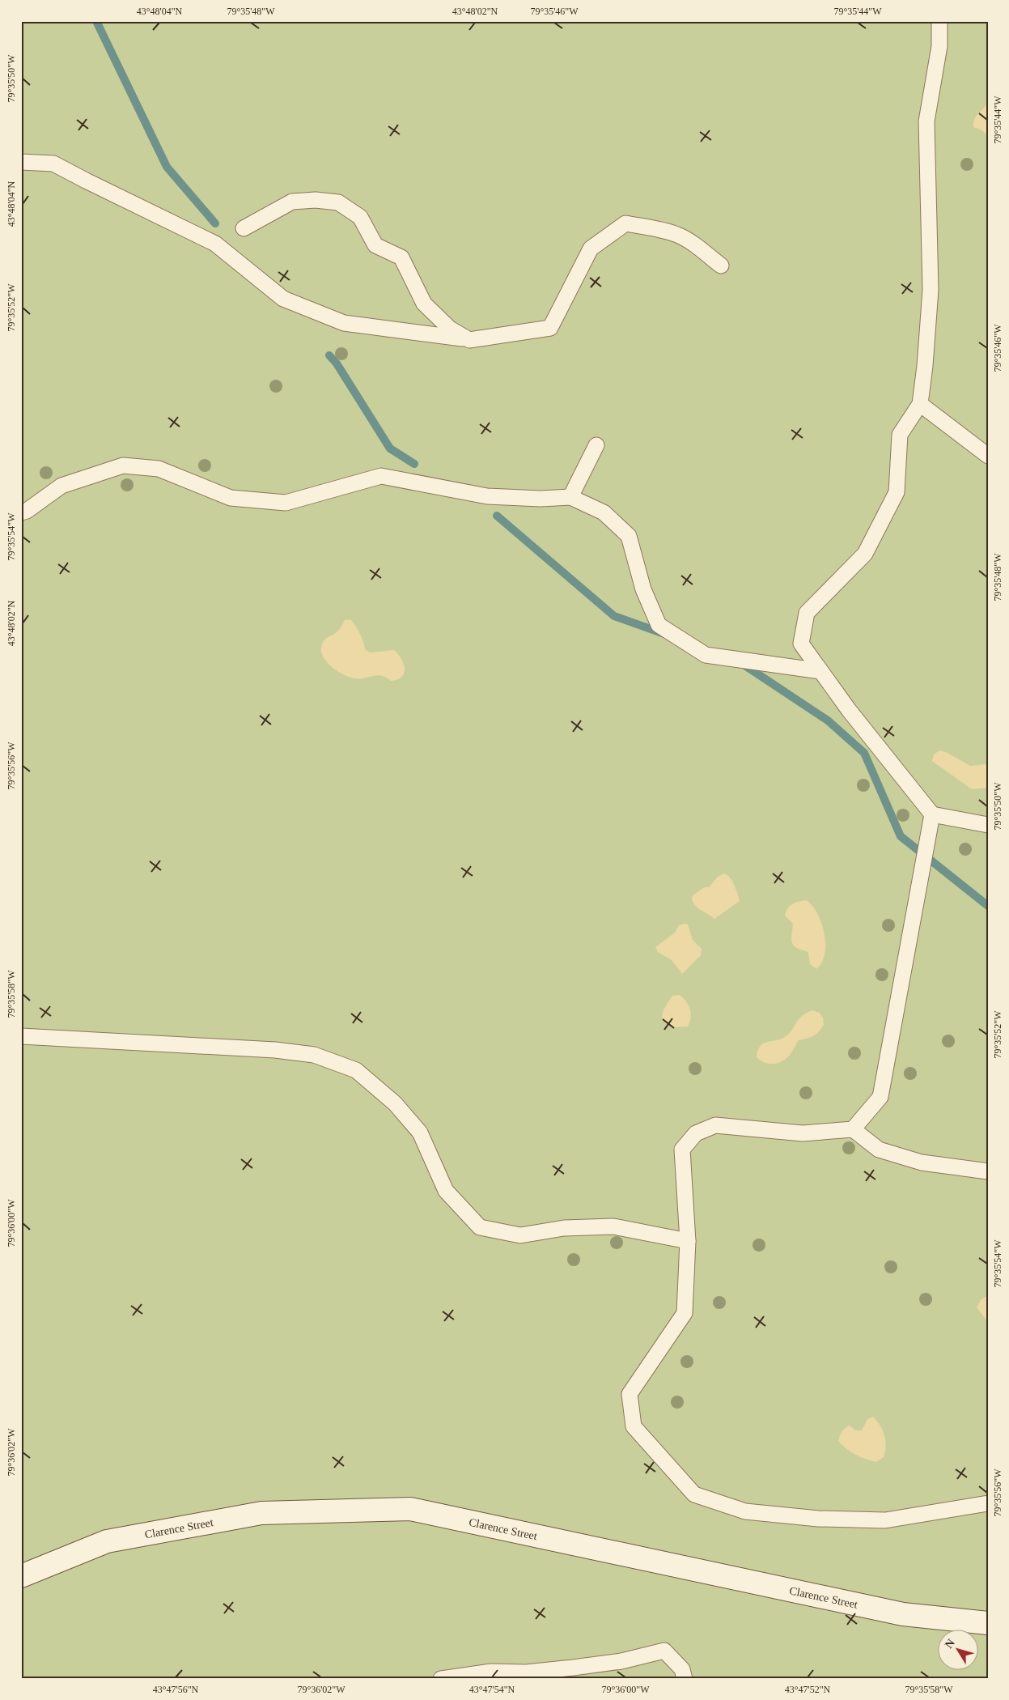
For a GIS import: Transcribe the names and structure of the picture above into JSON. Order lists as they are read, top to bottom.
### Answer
{
  "streets": {
    "street": ["Clarence Street"]
  },
  "north": "top left",
  "coordinates": [
    "43°48'04\"N",
    "79°35'48\"W",
    "43°48'02\"N",
    "79°35'46\"W",
    "79°35'44\"W",
    "79°35'50\"W",
    "79°35'52\"W",
    "79°35'54\"W",
    "79°35'56\"W",
    "79°35'58\"W",
    "79°36'00\"W",
    "79°36'02\"W",
    "43°47'56\"N",
    "43°47'54\"N",
    "43°47'52\"N"
  ]
}
